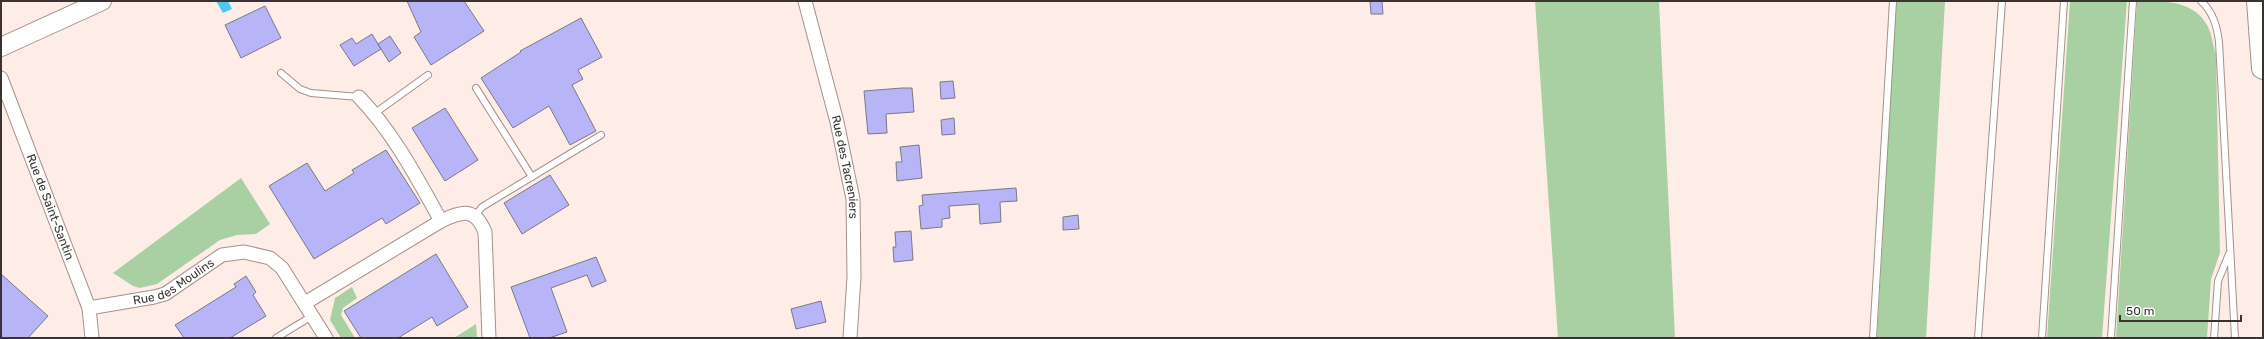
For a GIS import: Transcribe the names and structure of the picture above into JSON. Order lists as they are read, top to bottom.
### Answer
{
  "streets": {
    "street": ["Rue des Tacreniers", "Rue de Saint-Santin", "Rue des Moulins"]
  },
  "crossings": [
    ["Rue de Saint-Santin", "Rue des Moulins"]
  ],
  "scale_bar": "50 m"
}
